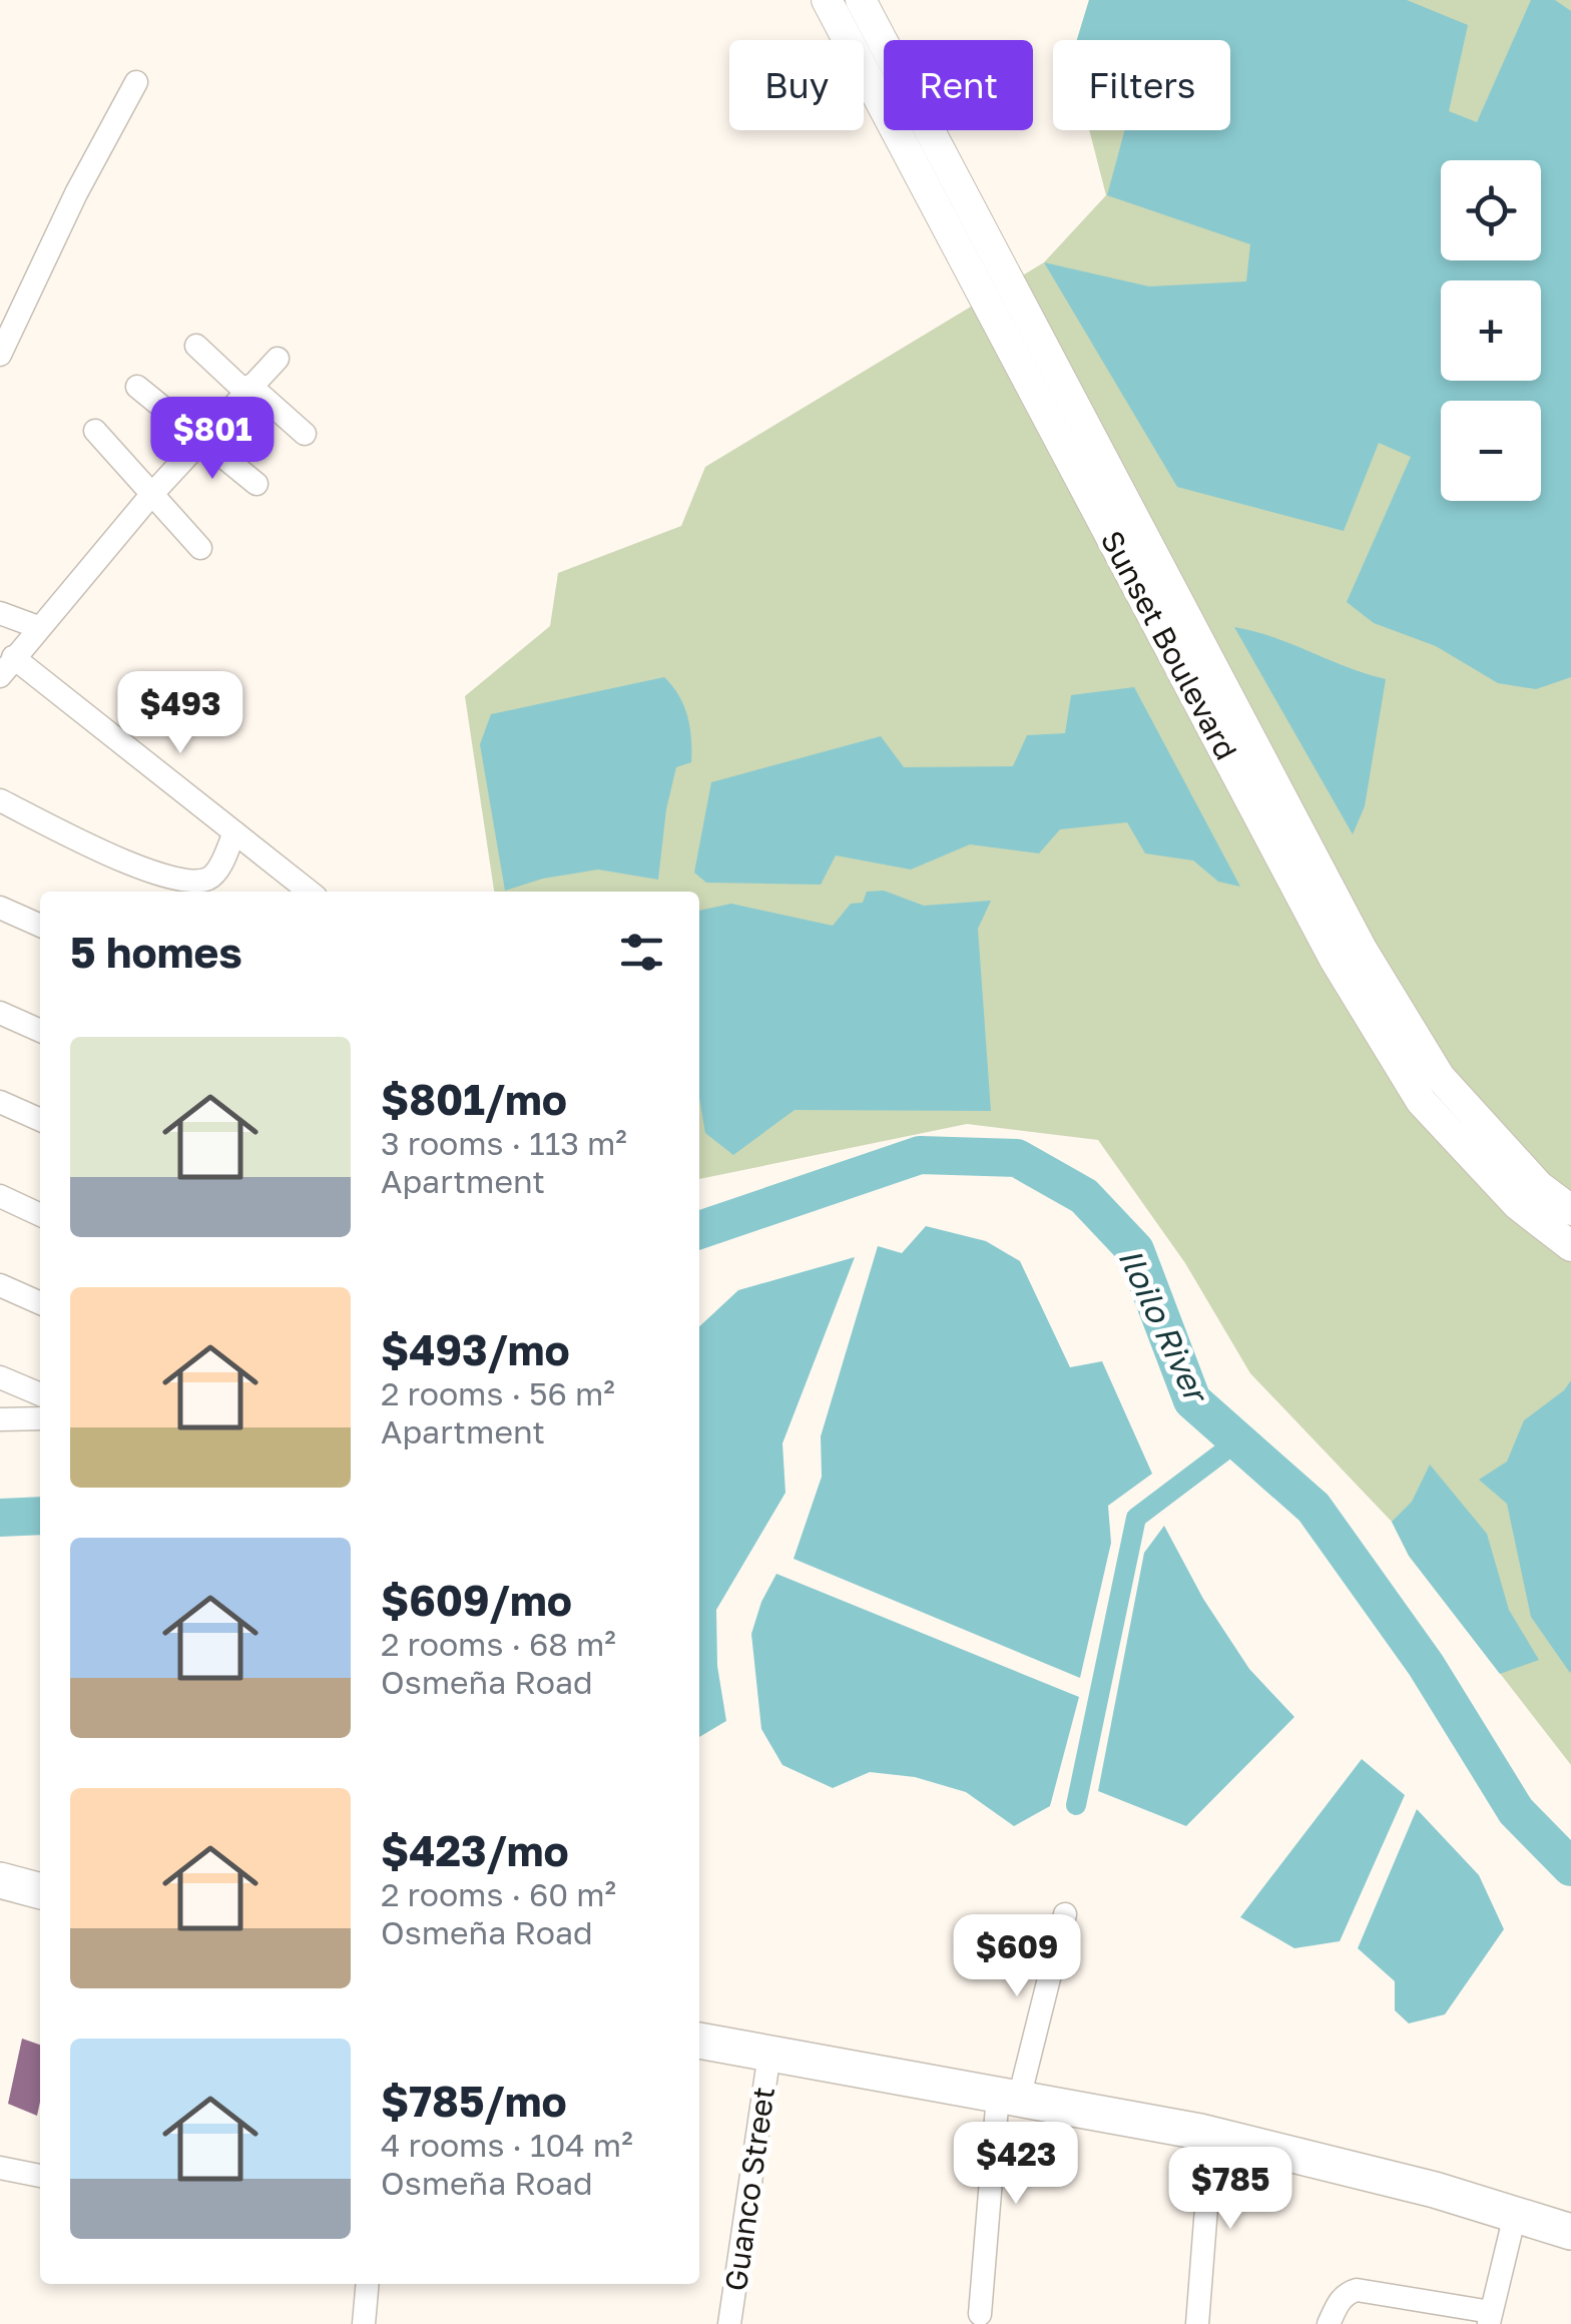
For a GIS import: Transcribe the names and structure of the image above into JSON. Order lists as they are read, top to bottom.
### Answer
{
  "streets": {
    "main road": ["Sunset Boulevard"],
    "street": ["Guanco Street"]
  },
  "water": ["Iloilo River"],
  "page": {
    "chip": ["Buy", "Rent", "Filters"],
    "map_buttons": ["+", "−"],
    "price": [
      "$801",
      "$493",
      "$609",
      "$423",
      "$785"
    ],
    "heading": "5 homes",
    "list": [
      {
        "name": "$801/mo",
        "note": "3 rooms · 113 m² · Apartment"
      },
      {
        "name": "$493/mo",
        "note": "2 rooms · 56 m² · Apartment"
      },
      {
        "name": "$609/mo",
        "note": "2 rooms · 68 m² · Osmeña Road"
      },
      {
        "name": "$423/mo",
        "note": "2 rooms · 60 m² · Osmeña Road"
      },
      {
        "name": "$785/mo",
        "note": "4 rooms · 104 m² · Osmeña Road"
      }
    ]
  }
}
